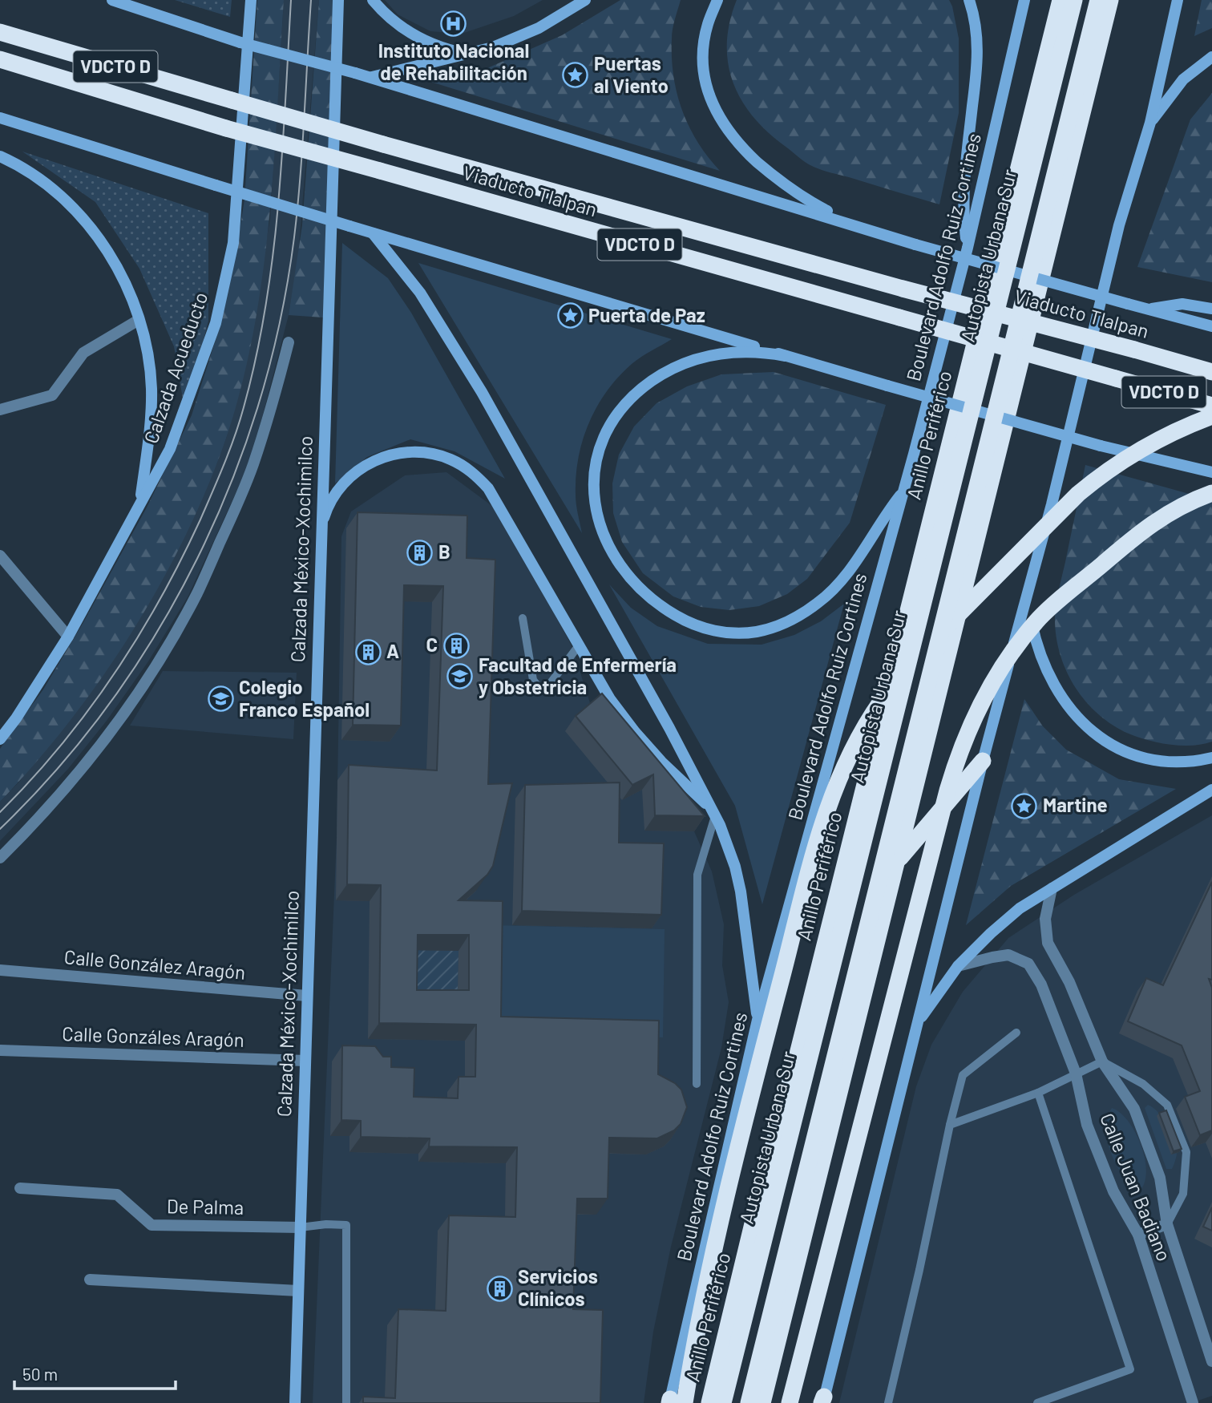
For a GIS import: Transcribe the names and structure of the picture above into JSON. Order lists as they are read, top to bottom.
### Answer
{
  "streets": {
    "highway": [
      "VDCTO D",
      "Viaducto Tlalpan",
      "Autopista Urbana Sur",
      "Anillo Periférico"
    ],
    "main road": ["Boulevard Adolfo Ruiz Cortines", "Calzada Acueducto", "Calzada México-Xochimilco"],
    "street": [
      "Calle González Aragón",
      "Calle Gonzáles Aragón",
      "Calle Juan Badiano",
      "De Palma"
    ]
  },
  "crossings": [
    ["Calzada México-Xochimilco", "Calle González Aragón"],
    ["Calzada México-Xochimilco", "Calle Gonzáles Aragón"],
    ["Calzada México-Xochimilco", "De Palma"]
  ],
  "places": {
    "hospital": ["Instituto Nacional de Rehabilitación"],
    "place": ["Puertas al Viento", "Puerta de Paz", "Martine"],
    "building": [
      "B",
      "C",
      "A",
      "Servicios Clínicos"
    ],
    "school or university": ["Facultad de Enfermería y Obstetricia", "Colegio Franco Español"]
  },
  "scale_bar": "50 m"
}
